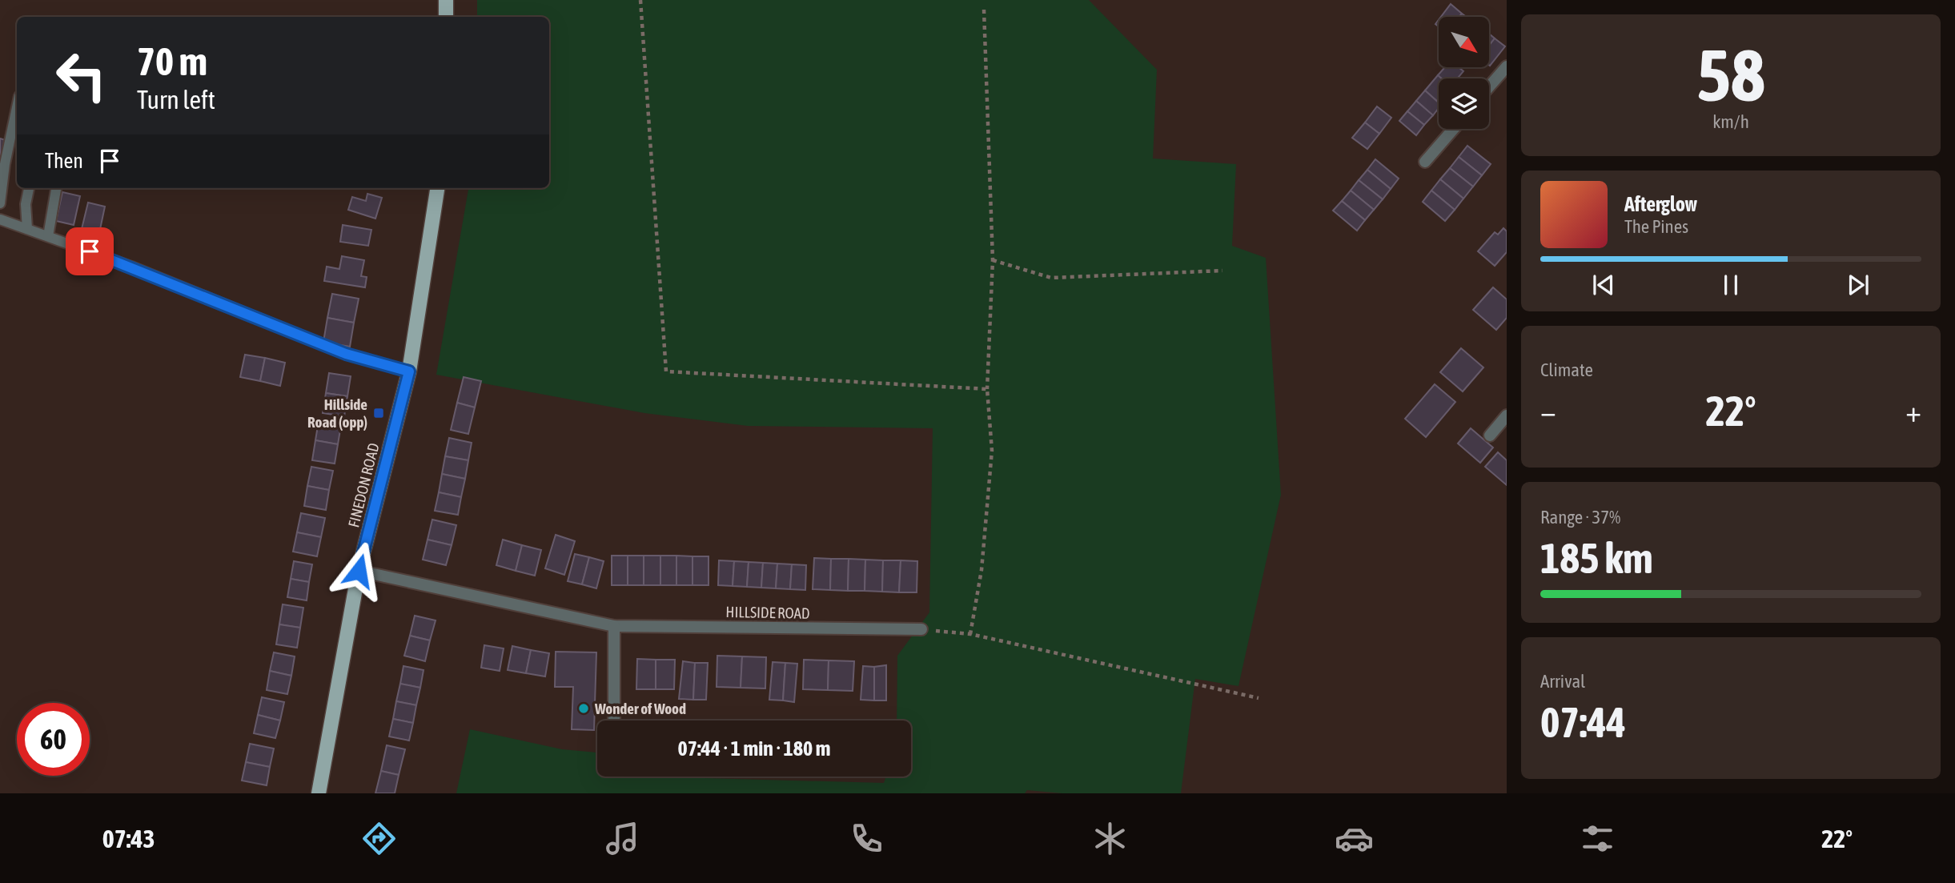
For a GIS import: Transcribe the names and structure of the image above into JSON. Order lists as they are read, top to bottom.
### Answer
{
  "streets": {
    "main road": ["FINEDON ROAD"],
    "street": ["HILLSIDE ROAD"]
  },
  "crossings": [
    ["FINEDON ROAD", "HILLSIDE ROAD"]
  ],
  "places": {
    "transit": ["Hillside Road (opp)"],
    "other": ["Wonder of Wood"]
  },
  "north": "bottom right",
  "page": {
    "tile": [
      ["58", "km/h"],
      "Climate",
      ["Range · 37%", "185 km"],
      ["Arrival", "07:44"]
    ],
    "turn": ["70 m", "Turn left"],
    "then": "Then",
    "song": ["Afterglow", "The Pines"],
    "heat": ["−", "22°", "+"],
    "limit": "60",
    "trip": "07:44 · 1 min · 180 m",
    "tabs": ["07:43", "22°"]
  }
}
